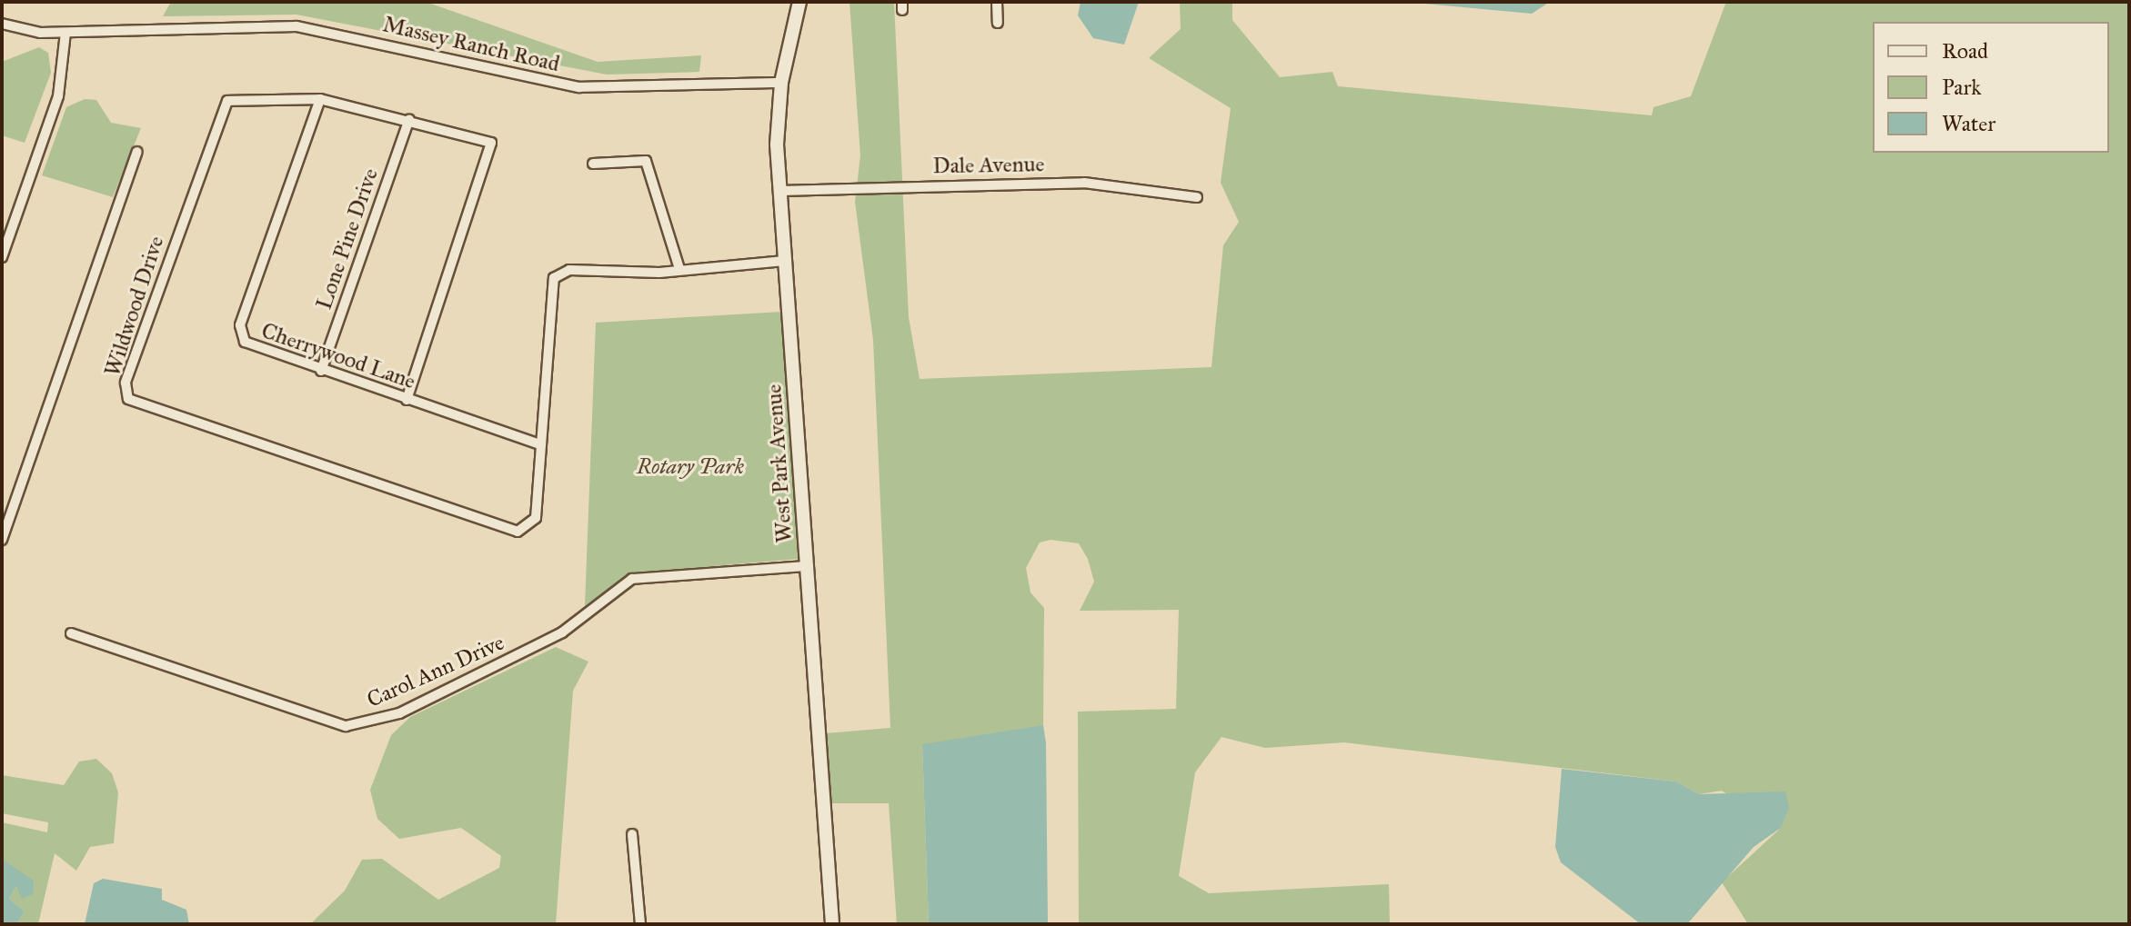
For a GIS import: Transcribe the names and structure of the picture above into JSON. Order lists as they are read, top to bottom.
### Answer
{
  "streets": {
    "street": [
      "Massey Ranch Road",
      "Dale Avenue",
      "Lone Pine Drive",
      "Wildwood Drive",
      "Cherrywood Lane",
      "West Park Avenue",
      "Carol Ann Drive"
    ]
  },
  "crossings": [
    ["Massey Ranch Road", "West Park Avenue"],
    ["Dale Avenue", "West Park Avenue"],
    ["Lone Pine Drive", "Wildwood Drive"],
    ["Lone Pine Drive", "Cherrywood Lane"],
    ["Wildwood Drive", "Cherrywood Lane"],
    ["West Park Avenue", "Carol Ann Drive"]
  ],
  "parks": ["Rotary Park"],
  "legend": ["Road", "Park", "Water"]
}
